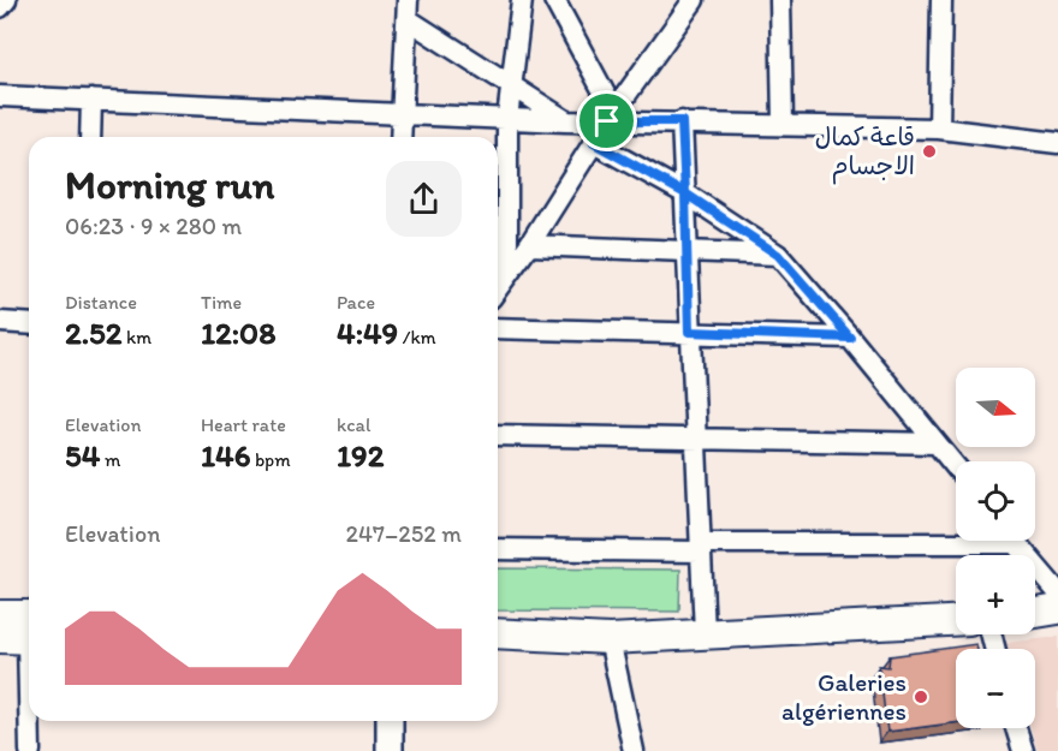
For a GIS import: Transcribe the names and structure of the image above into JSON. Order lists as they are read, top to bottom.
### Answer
{
  "places": ["قاعة كمال الاجسام", "Galeries algériennes"],
  "north": "right",
  "page": {
    "heading": ["Morning run", "06:23 · 9 × 280 m"],
    "stats": [
      ["Distance", "2.52 km"],
      ["Time", "12:08"],
      ["Pace", "4:49 /km"],
      ["Elevation", "54 m"],
      ["Heart rate", "146 bpm"],
      ["kcal", "192"]
    ],
    "map_buttons": ["+", "−"],
    "chart": ["Elevation", "247–252 m"]
  }
}
